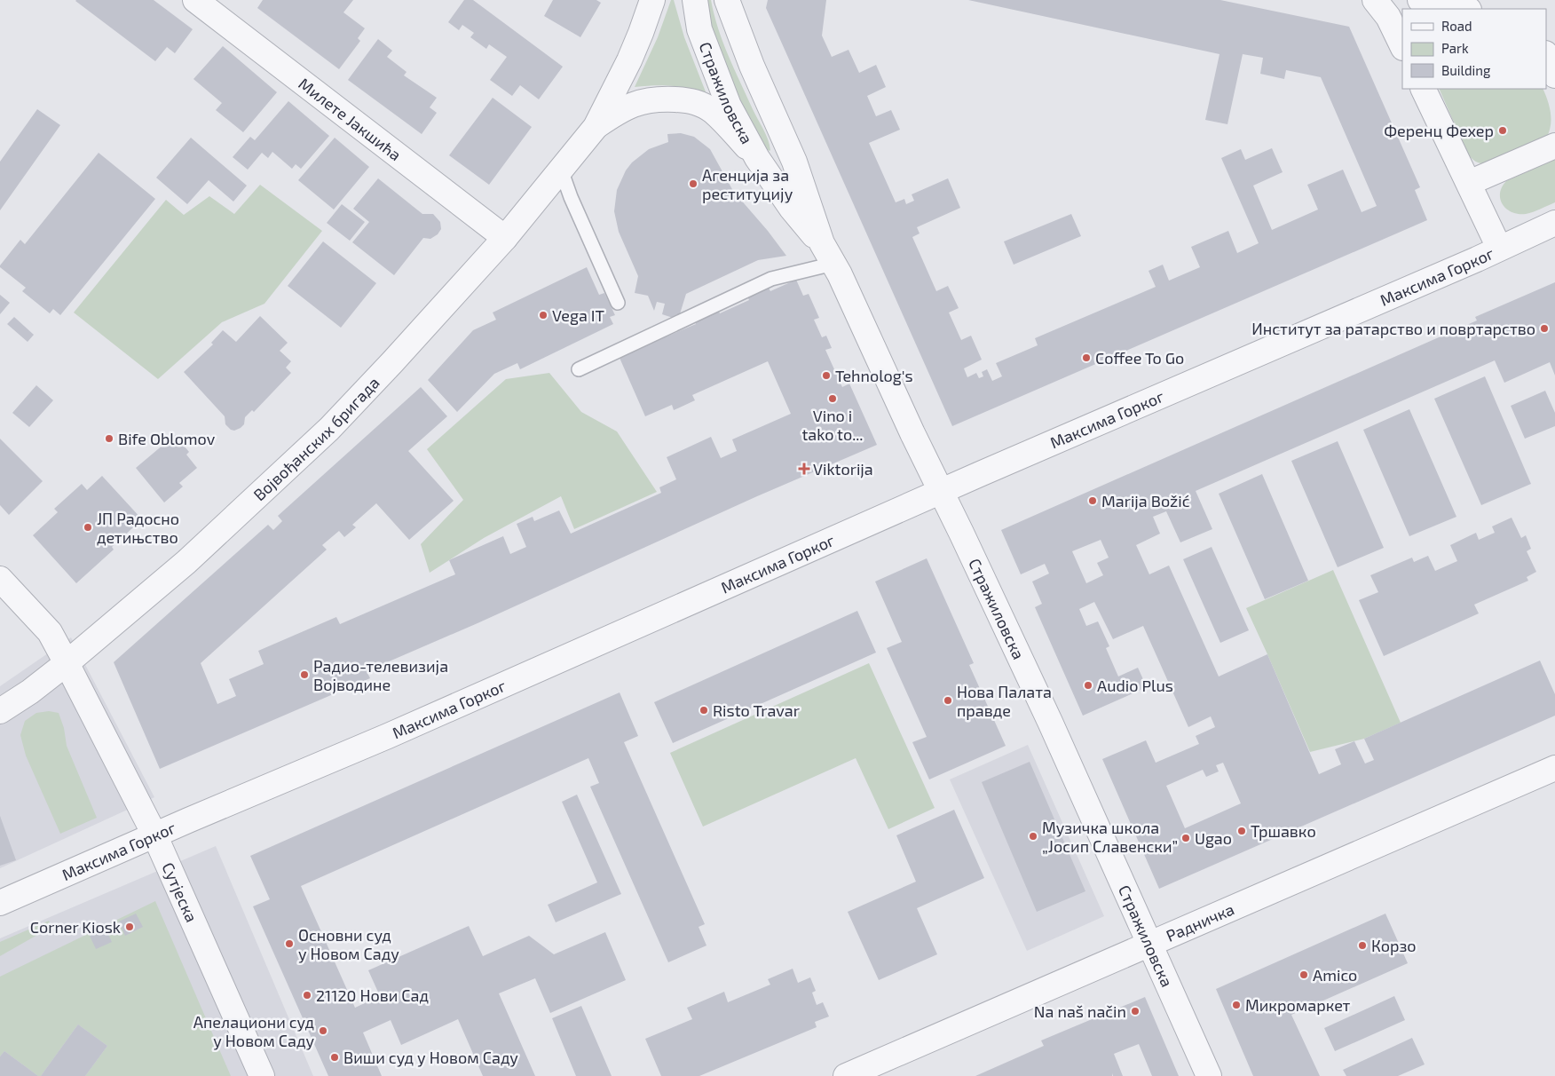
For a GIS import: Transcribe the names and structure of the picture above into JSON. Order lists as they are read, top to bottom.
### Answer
{
  "streets": {
    "street": [
      "Стражиловска",
      "Милете Јакшића",
      "Максима Горког",
      "Војвођанских бригада",
      "Сутјеска",
      "Радничка"
    ]
  },
  "crossings": [
    ["Стражиловска", "Максима Горког"],
    ["Стражиловска", "Војвођанских бригада"],
    ["Стражиловска", "Радничка"],
    ["Милете Јакшића", "Војвођанских бригада"],
    ["Максима Горког", "Сутјеска"],
    ["Војвођанских бригада", "Сутјеска"]
  ],
  "places": {
    "other": [
      "Ференц Фехер",
      "Агенција за реституцију",
      "Vega IT",
      "Институт за ратарство и повртарство",
      "Coffee To Go",
      "Tehnolog's",
      "Vino i tako to...",
      "Bife Oblomov",
      "Marija Božić",
      "ЈП Радосно детињство",
      "Радио-телевизија Војводине",
      "Audio Plus",
      "Нова Палата правде",
      "Risto Travar",
      "Тршавко",
      "Музичка школа „Јосип Славенски”",
      "Ugao",
      "Corner Kiosk",
      "Основни суд у Новом Саду",
      "Корзо",
      "Amico",
      "21120 Нови Сад",
      "Микромаркет",
      "Na naš način",
      "Апелациони суд у Новом Саду",
      "Виши суд у Новом Саду"
    ],
    "health": ["Viktorija"]
  },
  "legend": ["Road", "Park", "Building"]
}
